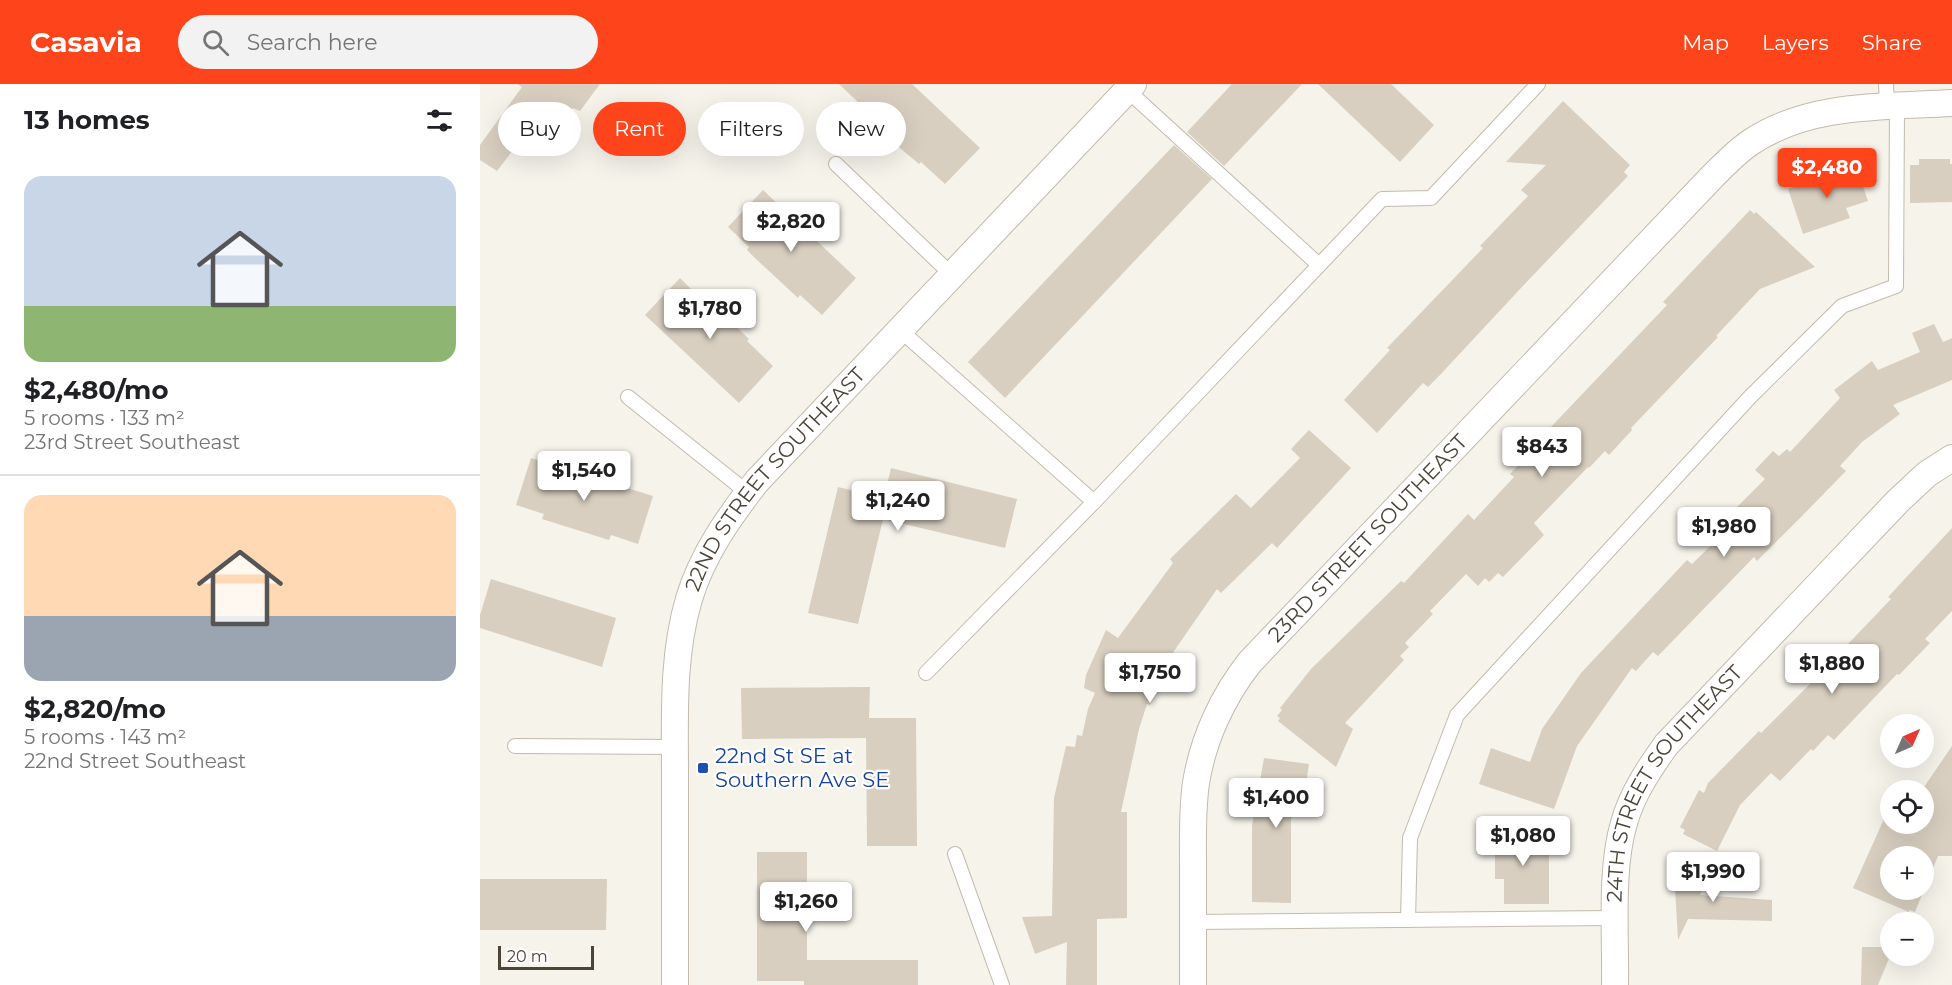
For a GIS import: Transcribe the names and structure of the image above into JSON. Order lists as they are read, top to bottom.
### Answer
{
  "streets": {
    "street": ["22ND STREET SOUTHEAST", "23RD STREET SOUTHEAST", "24TH STREET SOUTHEAST"]
  },
  "places": {
    "transit": ["22nd St SE at Southern Ave SE"]
  },
  "scale_bar": "20 m",
  "north": "top right",
  "page": {
    "header": "Casavia",
    "search": "Search here",
    "nav": ["Map", "Layers", "Share"],
    "heading": "13 homes",
    "chip": [
      "Buy",
      "Rent",
      "Filters",
      "New"
    ],
    "price": [
      "$2,480",
      "$2,820",
      "$1,780",
      "$843",
      "$1,540",
      "$1,240",
      "$1,980",
      "$1,880",
      "$1,750",
      "$1,400",
      "$1,080",
      "$1,990",
      "$1,260"
    ],
    "list": [
      {
        "name": "$2,480/mo",
        "note": "5 rooms · 133 m² · 23rd Street Southeast"
      },
      {
        "name": "$2,820/mo",
        "note": "5 rooms · 143 m² · 22nd Street Southeast"
      }
    ],
    "map_buttons": ["+", "−"],
    "scale": "20 m"
  }
}
